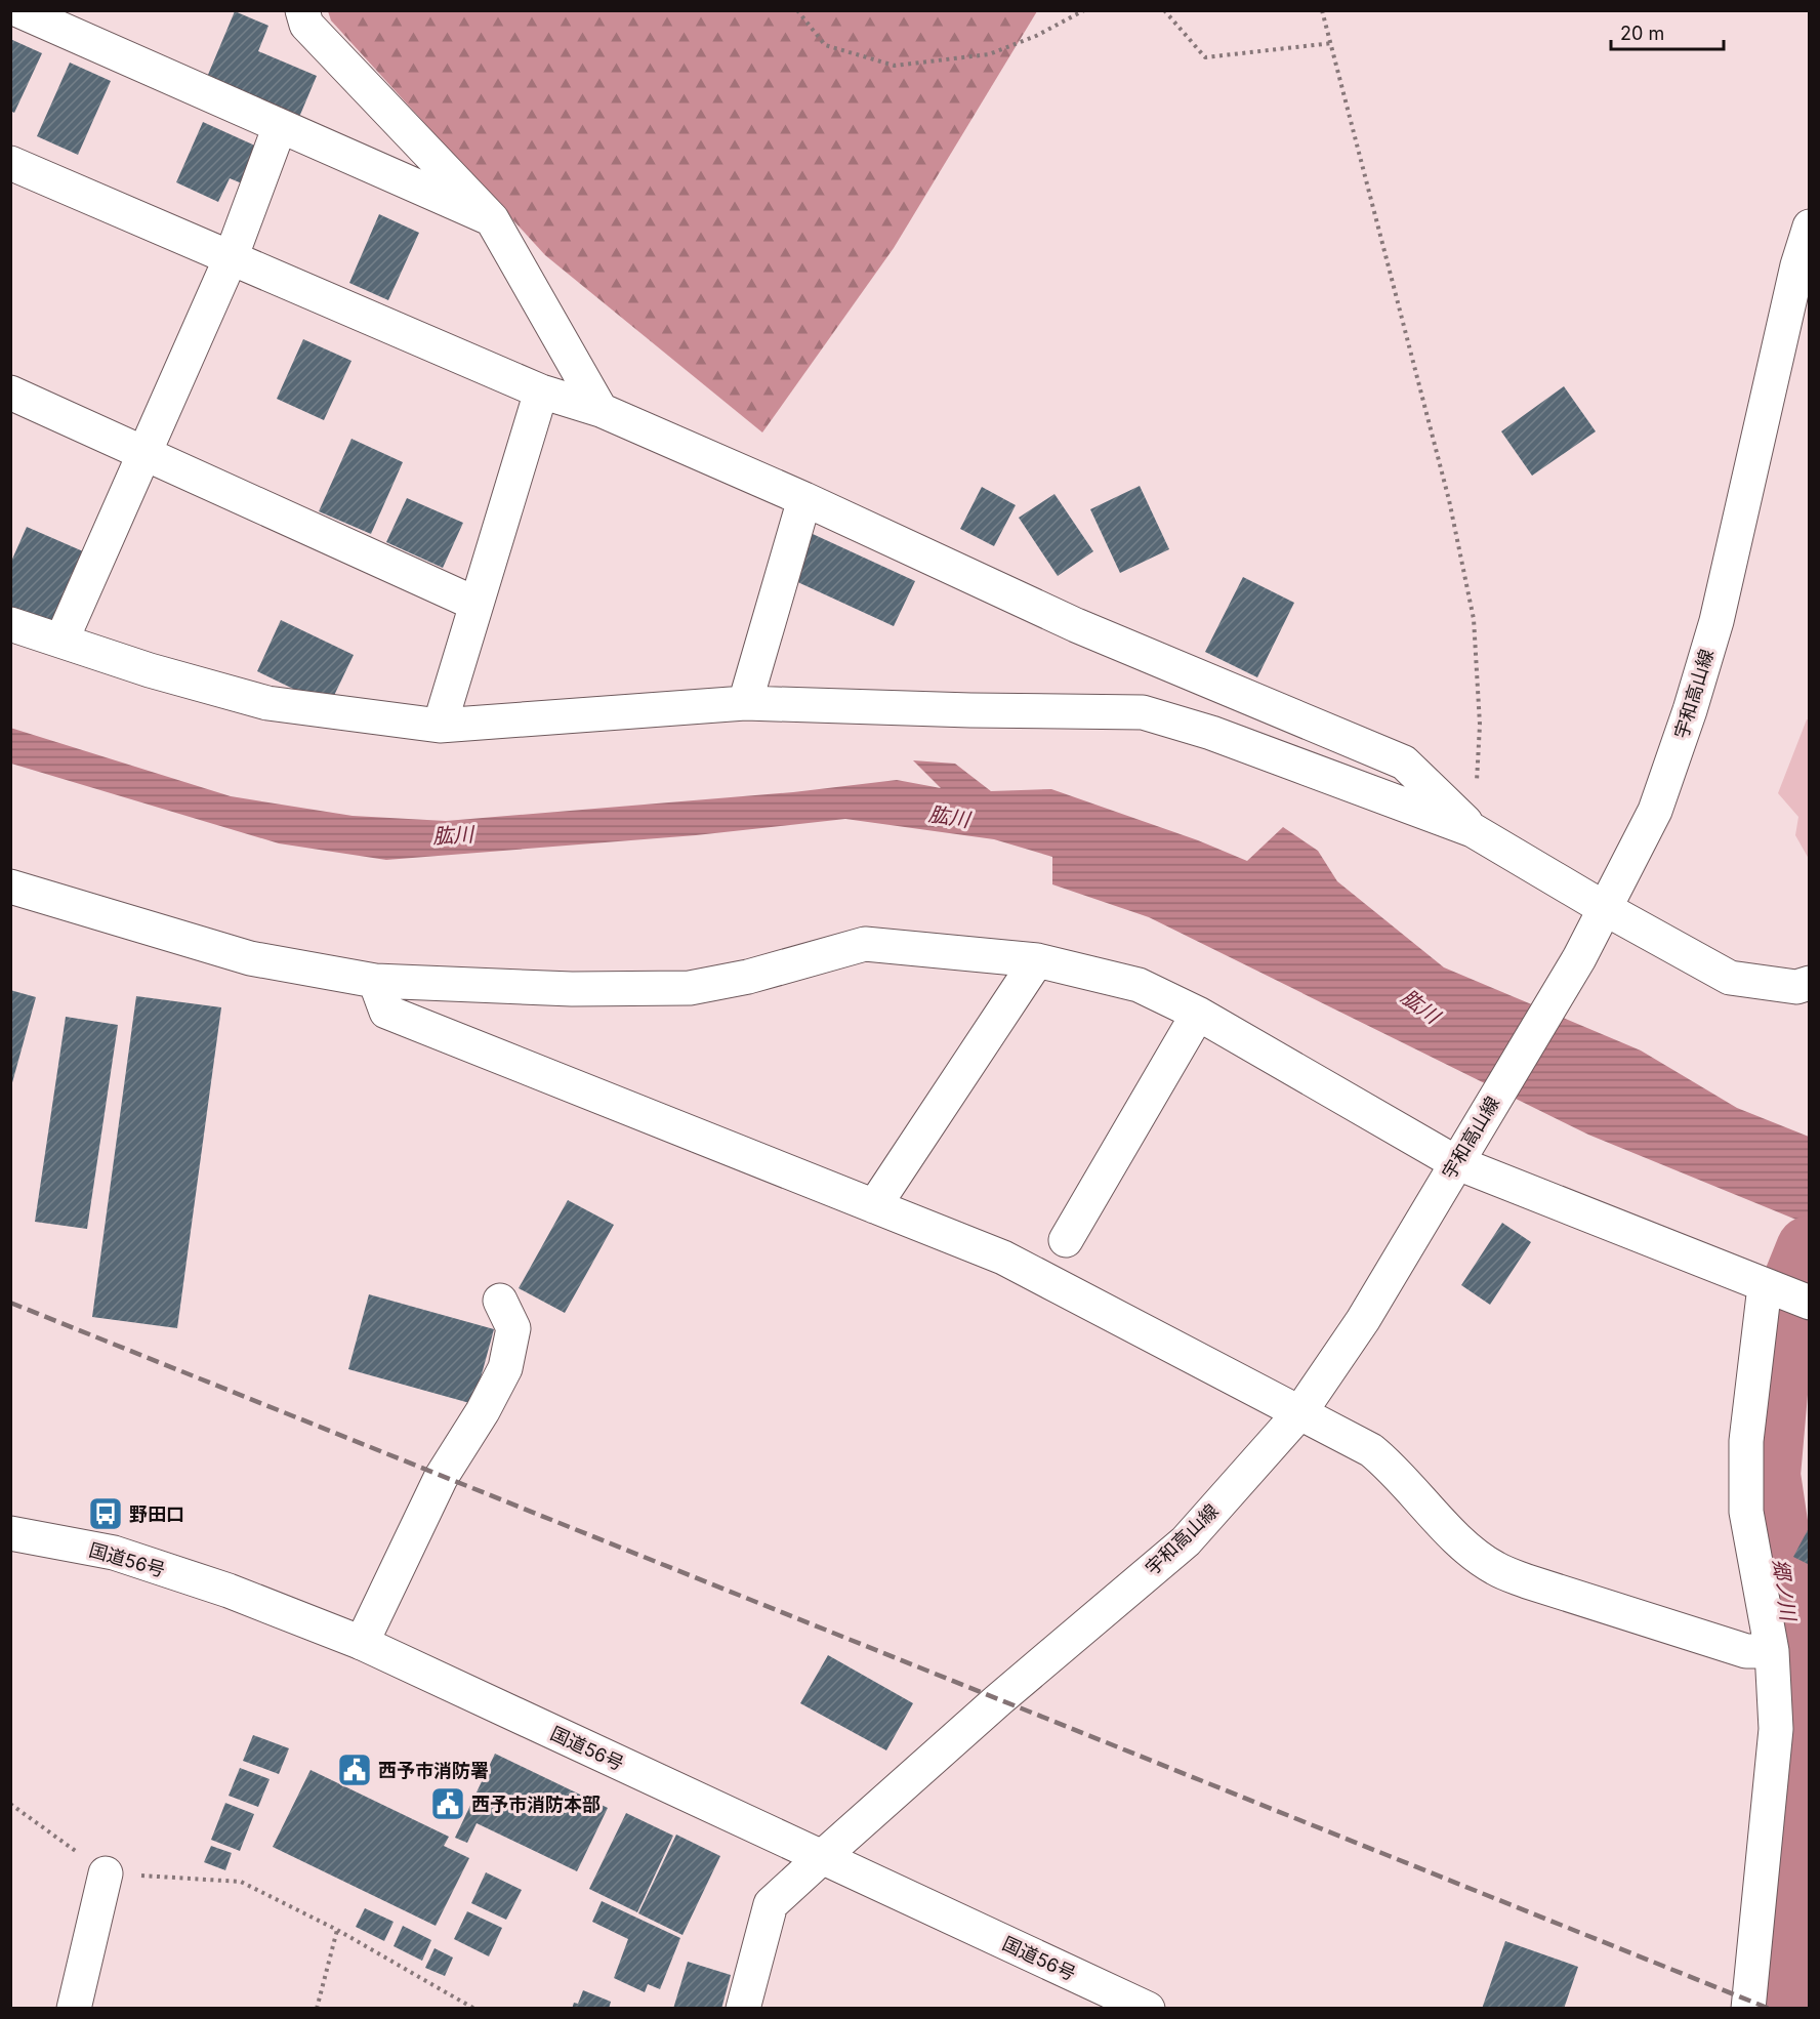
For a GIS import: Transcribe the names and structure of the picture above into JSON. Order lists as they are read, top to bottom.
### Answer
{
  "streets": {
    "main road": ["宇和高山線", "国道56号"]
  },
  "crossings": [
    ["宇和高山線", "国道56号"]
  ],
  "water": ["肱川", "郷ノ川"],
  "places": {
    "bus stop": ["野田口"],
    "public building": ["西予市消防署", "西予市消防本部"]
  },
  "scale_bar": "20 m"
}
